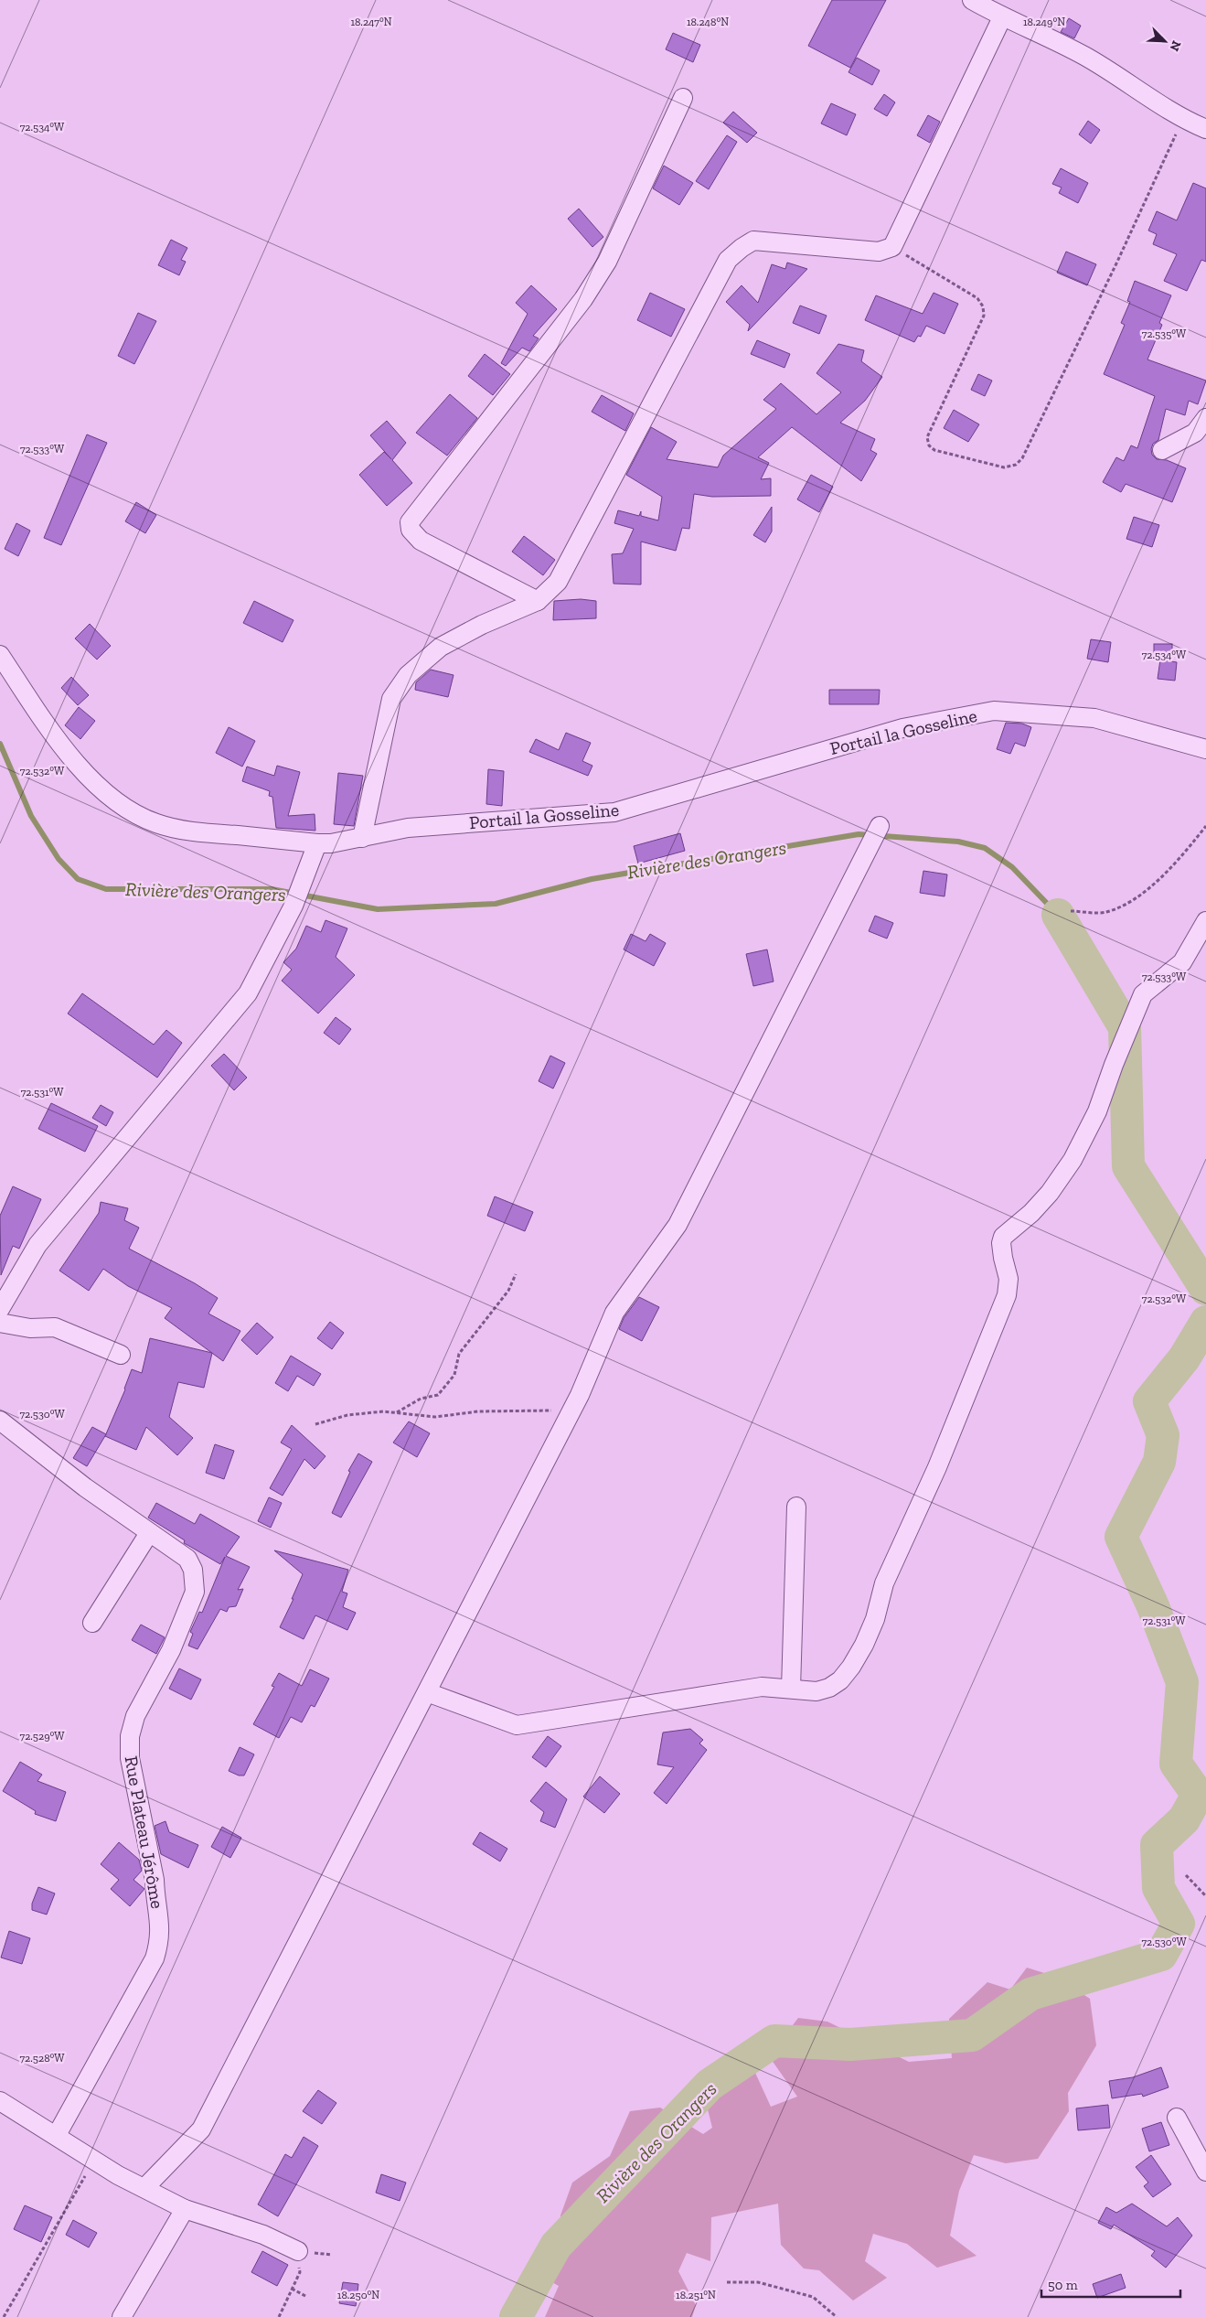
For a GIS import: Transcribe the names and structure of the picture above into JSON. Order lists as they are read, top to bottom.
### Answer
{
  "streets": {
    "street": ["Portail la Gosseline", "Rue Plateau Jérôme"]
  },
  "water": ["Rivière des Orangers"],
  "scale_bar": "50 m",
  "north": "bottom right",
  "coordinates": [
    "18.247°N",
    "18.248°N",
    "18.249°N",
    "72.534°W",
    "72.535°W",
    "72.533°W",
    "72.532°W",
    "72.531°W",
    "72.530°W",
    "72.529°W",
    "72.528°W",
    "18.250°N",
    "18.251°N"
  ]
}
